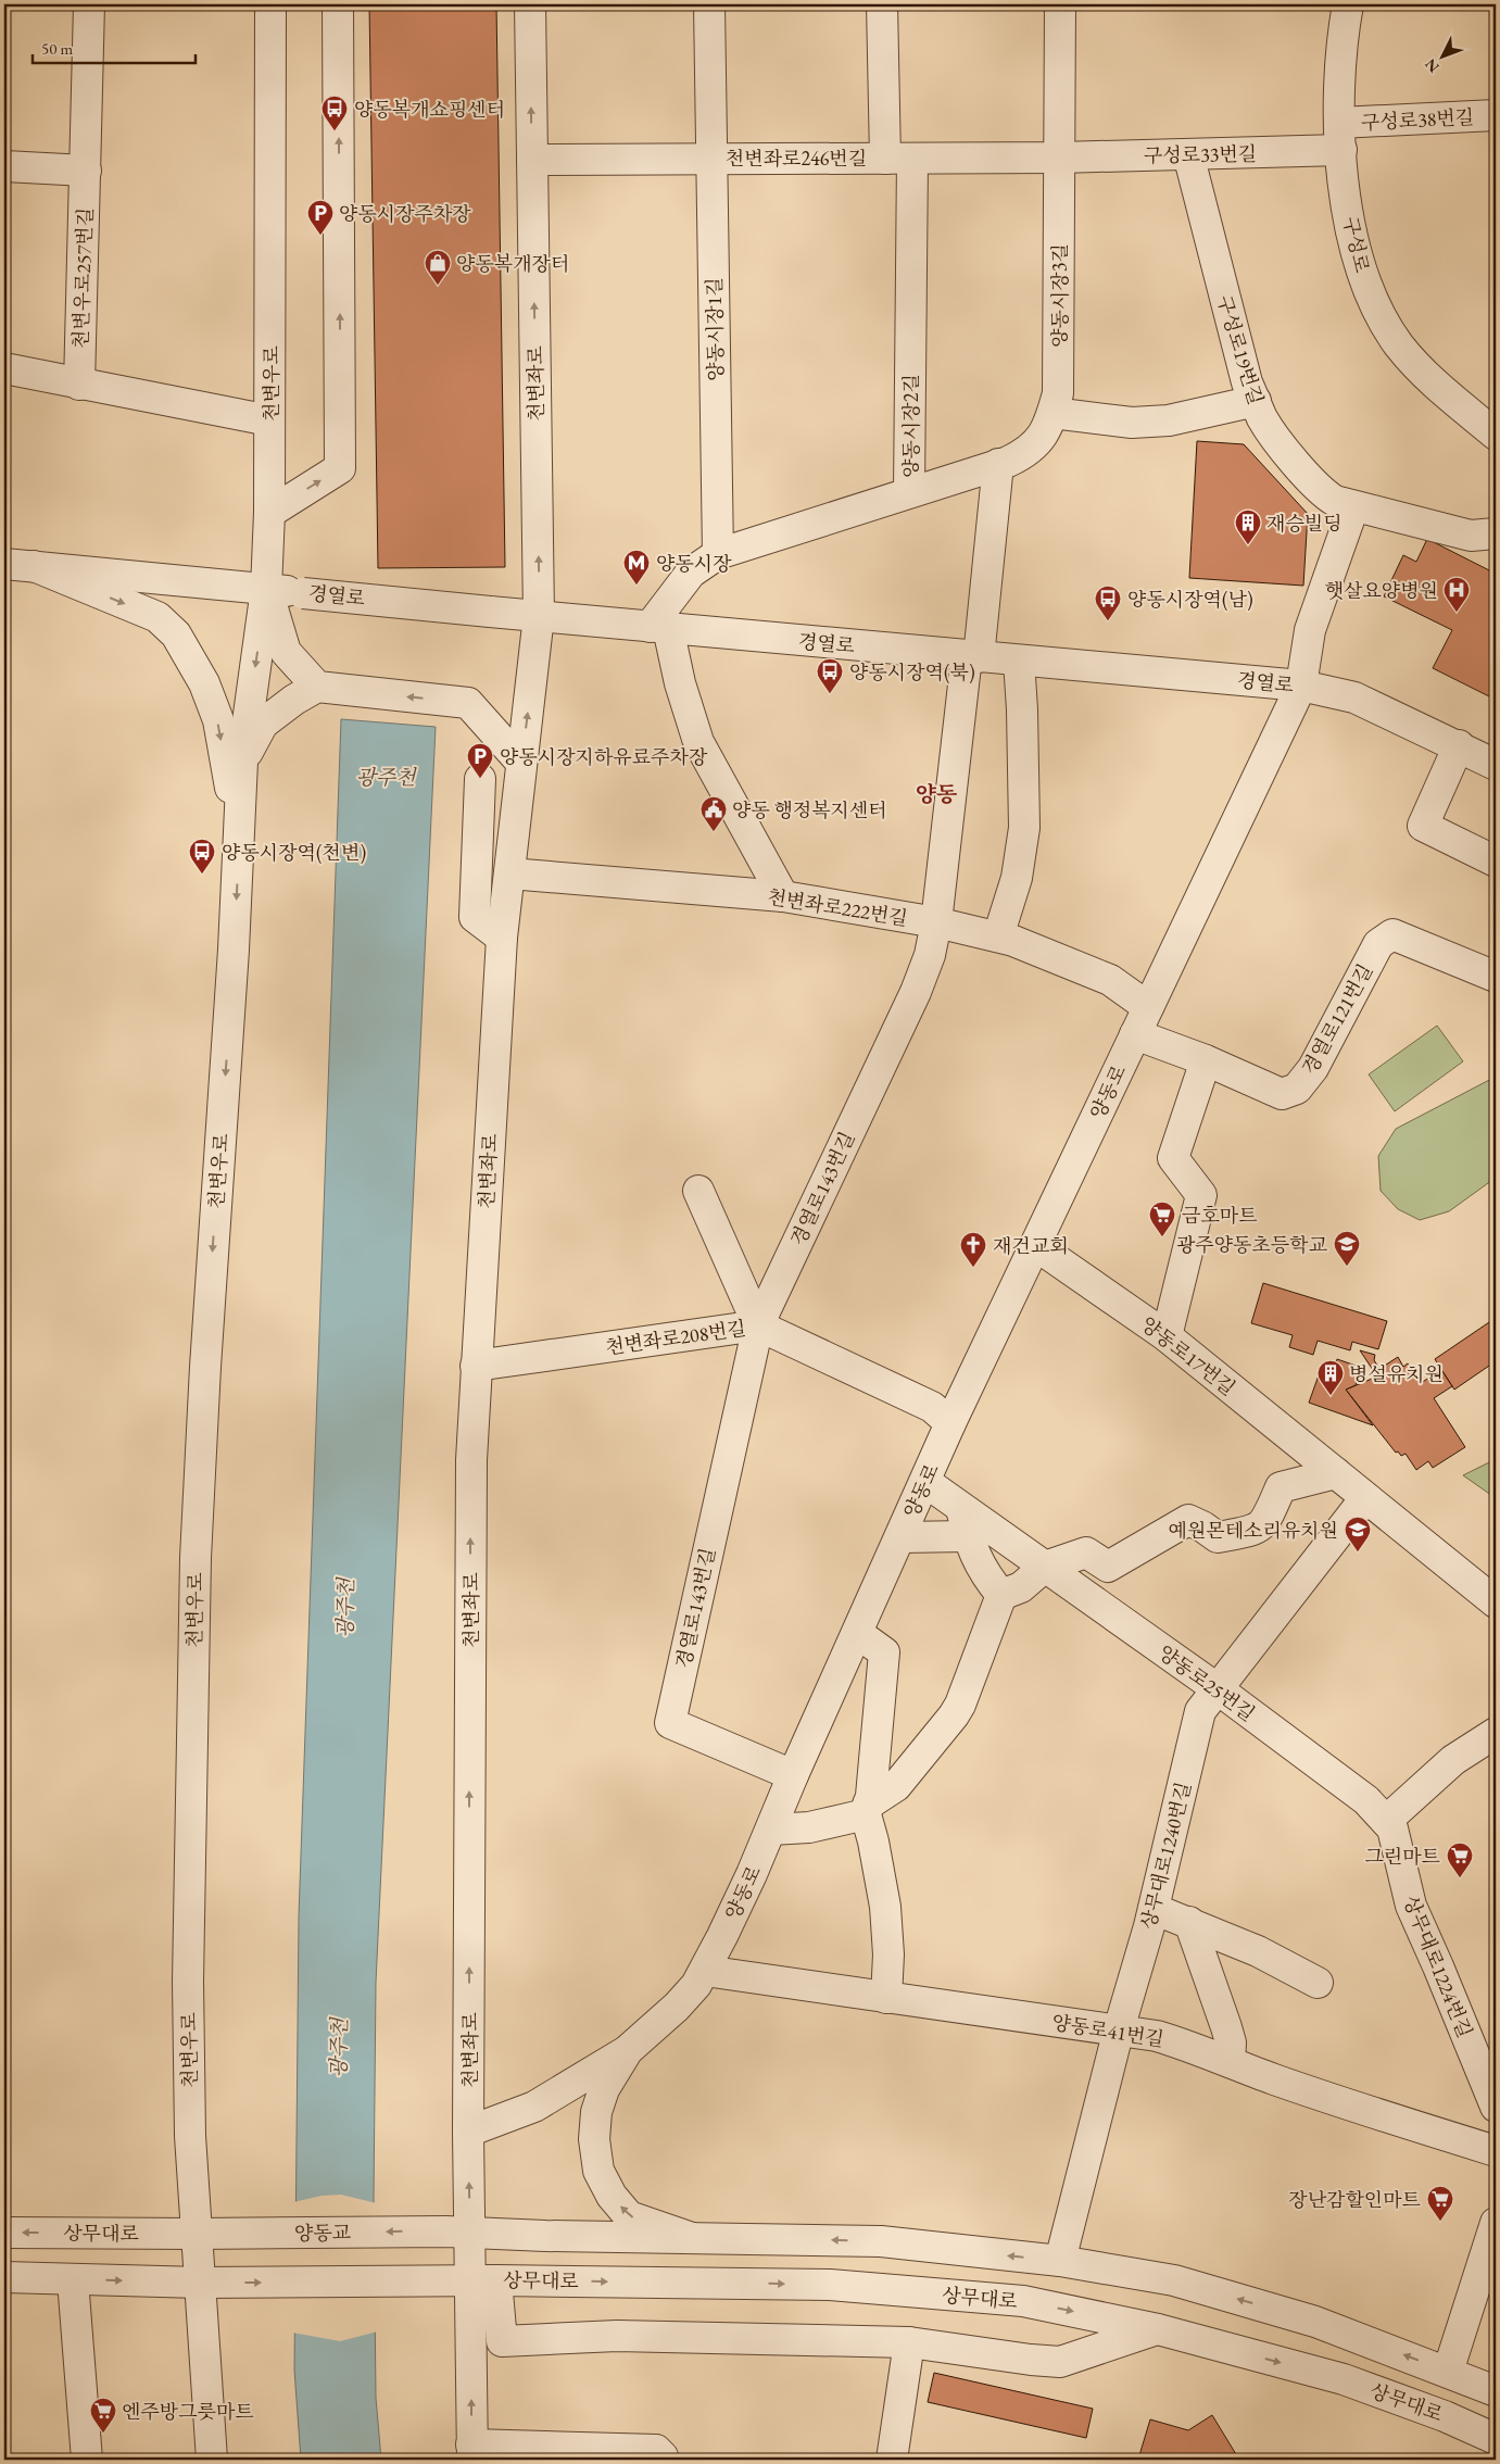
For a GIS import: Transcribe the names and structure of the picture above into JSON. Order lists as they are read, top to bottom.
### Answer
{
  "streets": {
    "street": [
      "구성로38번길",
      "구성로33번길",
      "천변좌로246번길",
      "구성로",
      "천변우로257번길",
      "양동시장3길",
      "양동시장1길",
      "구성로19번길",
      "천변우로",
      "천변좌로",
      "양동시장2길",
      "경열로",
      "천변좌로222번길",
      "경열로121번길",
      "양동로",
      "경열로143번길",
      "천변좌로208번길",
      "양동로17번길",
      "양동로25번길",
      "상무대로1240번길",
      "상무대로1224번길",
      "양동로41번길",
      "상무대로",
      "양동교"
    ]
  },
  "crossings": [
    ["구성로38번길", "구성로33번길"],
    ["구성로38번길", "구성로"],
    ["구성로33번길", "천변좌로246번길"],
    ["구성로33번길", "구성로"],
    ["구성로33번길", "양동시장3길"],
    ["구성로33번길", "구성로19번길"],
    ["천변좌로246번길", "양동시장3길"],
    ["천변좌로246번길", "양동시장1길"],
    ["천변좌로246번길", "천변좌로"],
    ["천변좌로246번길", "양동시장2길"],
    ["양동시장3길", "양동시장2길"],
    ["양동시장3길", "경열로143번길"],
    ["양동시장1길", "양동시장2길"],
    ["천변우로", "경열로"],
    ["천변우로", "상무대로"],
    ["천변우로", "양동교"],
    ["천변좌로", "경열로"],
    ["천변좌로", "천변좌로222번길"],
    ["천변좌로", "천변좌로208번길"],
    ["천변좌로", "상무대로"],
    ["천변좌로", "양동교"],
    ["경열로", "양동로"],
    ["경열로", "경열로143번길"],
    ["천변좌로222번길", "양동로"],
    ["천변좌로222번길", "경열로143번길"],
    ["양동로", "경열로143번길"],
    ["양동로", "천변좌로208번길"],
    ["양동로", "양동로17번길"],
    ["양동로", "양동로25번길"],
    ["양동로", "양동로41번길"],
    ["경열로143번길", "천변좌로208번길"],
    ["양동로17번길", "상무대로1240번길"],
    ["양동로25번길", "상무대로1240번길"],
    ["양동로25번길", "상무대로1224번길"],
    ["상무대로1240번길", "양동로41번길"],
    ["상무대로", "양동교"]
  ],
  "one_way": ["천변우로", "양동교"],
  "districts": ["양동"],
  "water": ["광주천"],
  "places": {
    "bus stop": [
      "양동복개쇼핑센터",
      "양동시장역(남)",
      "양동시장역(북)",
      "양동시장역(천변)"
    ],
    "parking": ["양동시장주차장", "양동시장지하유료주차장"],
    "shop": ["양동복개장터"],
    "building": ["재승빌딩", "병설유치원"],
    "metro station": ["양동시장"],
    "hospital": ["햇살요양병원"],
    "public building": ["양동 행정복지센터"],
    "supermarket": [
      "금호마트",
      "그린마트",
      "장난감할인마트",
      "엔주방그릇마트"
    ],
    "school or university": ["광주양동초등학교", "예원몬테소리유치원"],
    "church": ["재건교회"]
  },
  "scale_bar": "50 m",
  "north": "bottom left"
}
